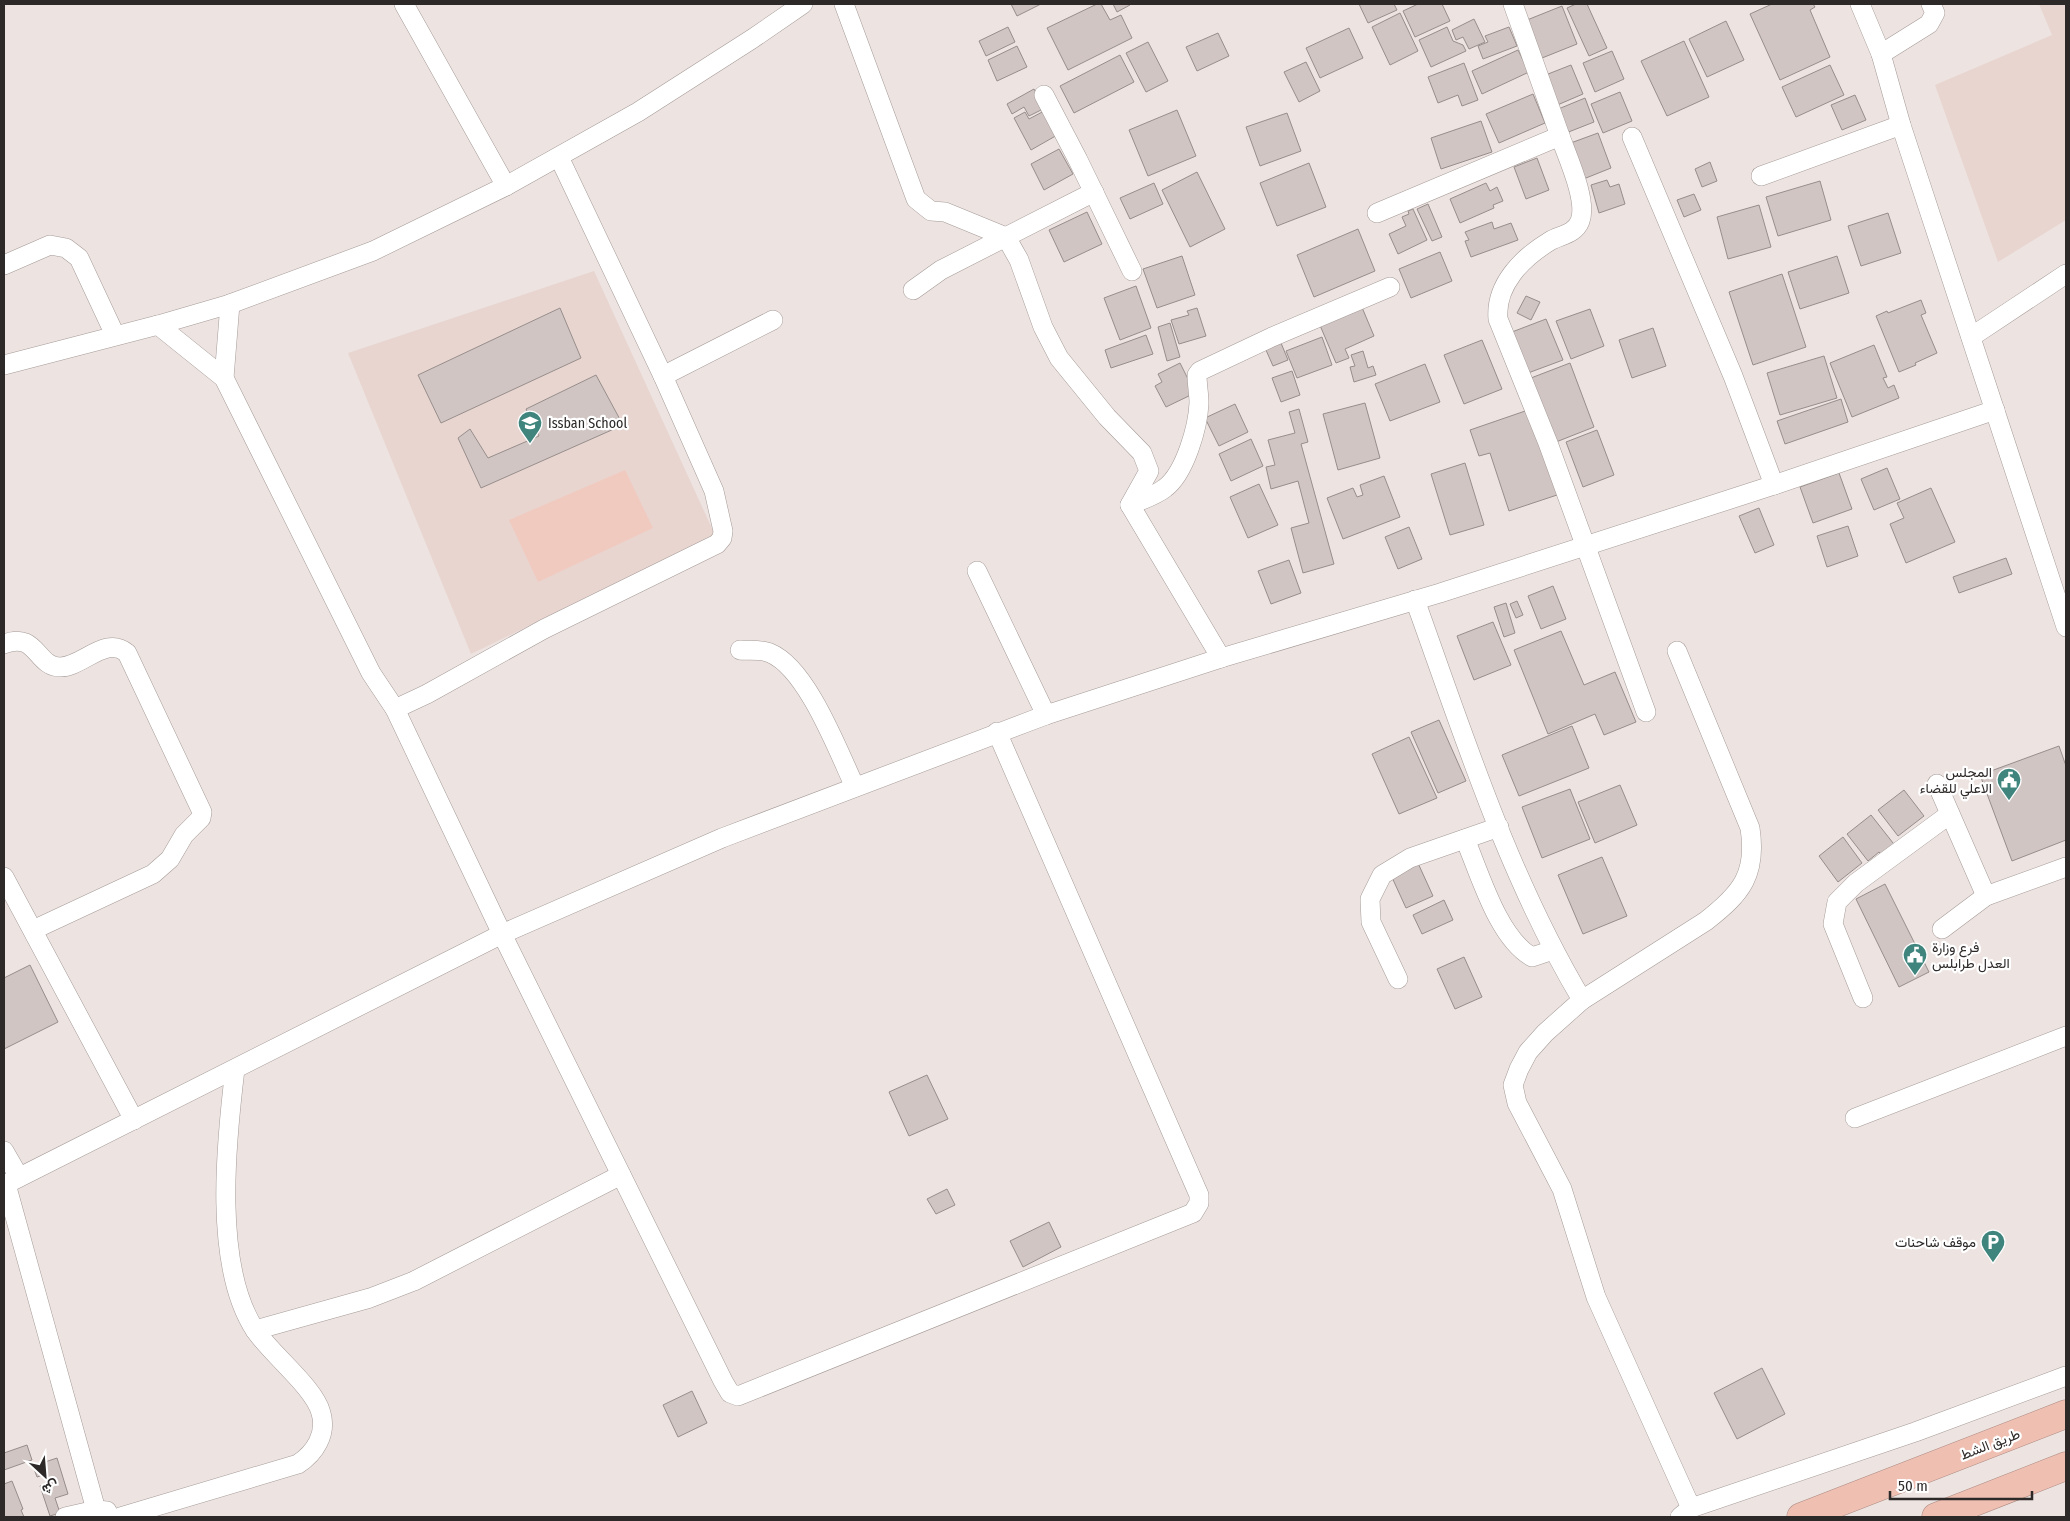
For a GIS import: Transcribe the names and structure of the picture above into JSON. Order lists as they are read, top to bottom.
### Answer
{
  "streets": {
    "highway": ["طريق الشط"]
  },
  "places": {
    "school or university": ["Issban School"],
    "public building": ["المجلس الاعلي للقضاء", "فرع وزارة العدل طرابلس"],
    "parking": ["موقف شاحنات"]
  },
  "scale_bar": "50 m",
  "north": "bottom right"
}
